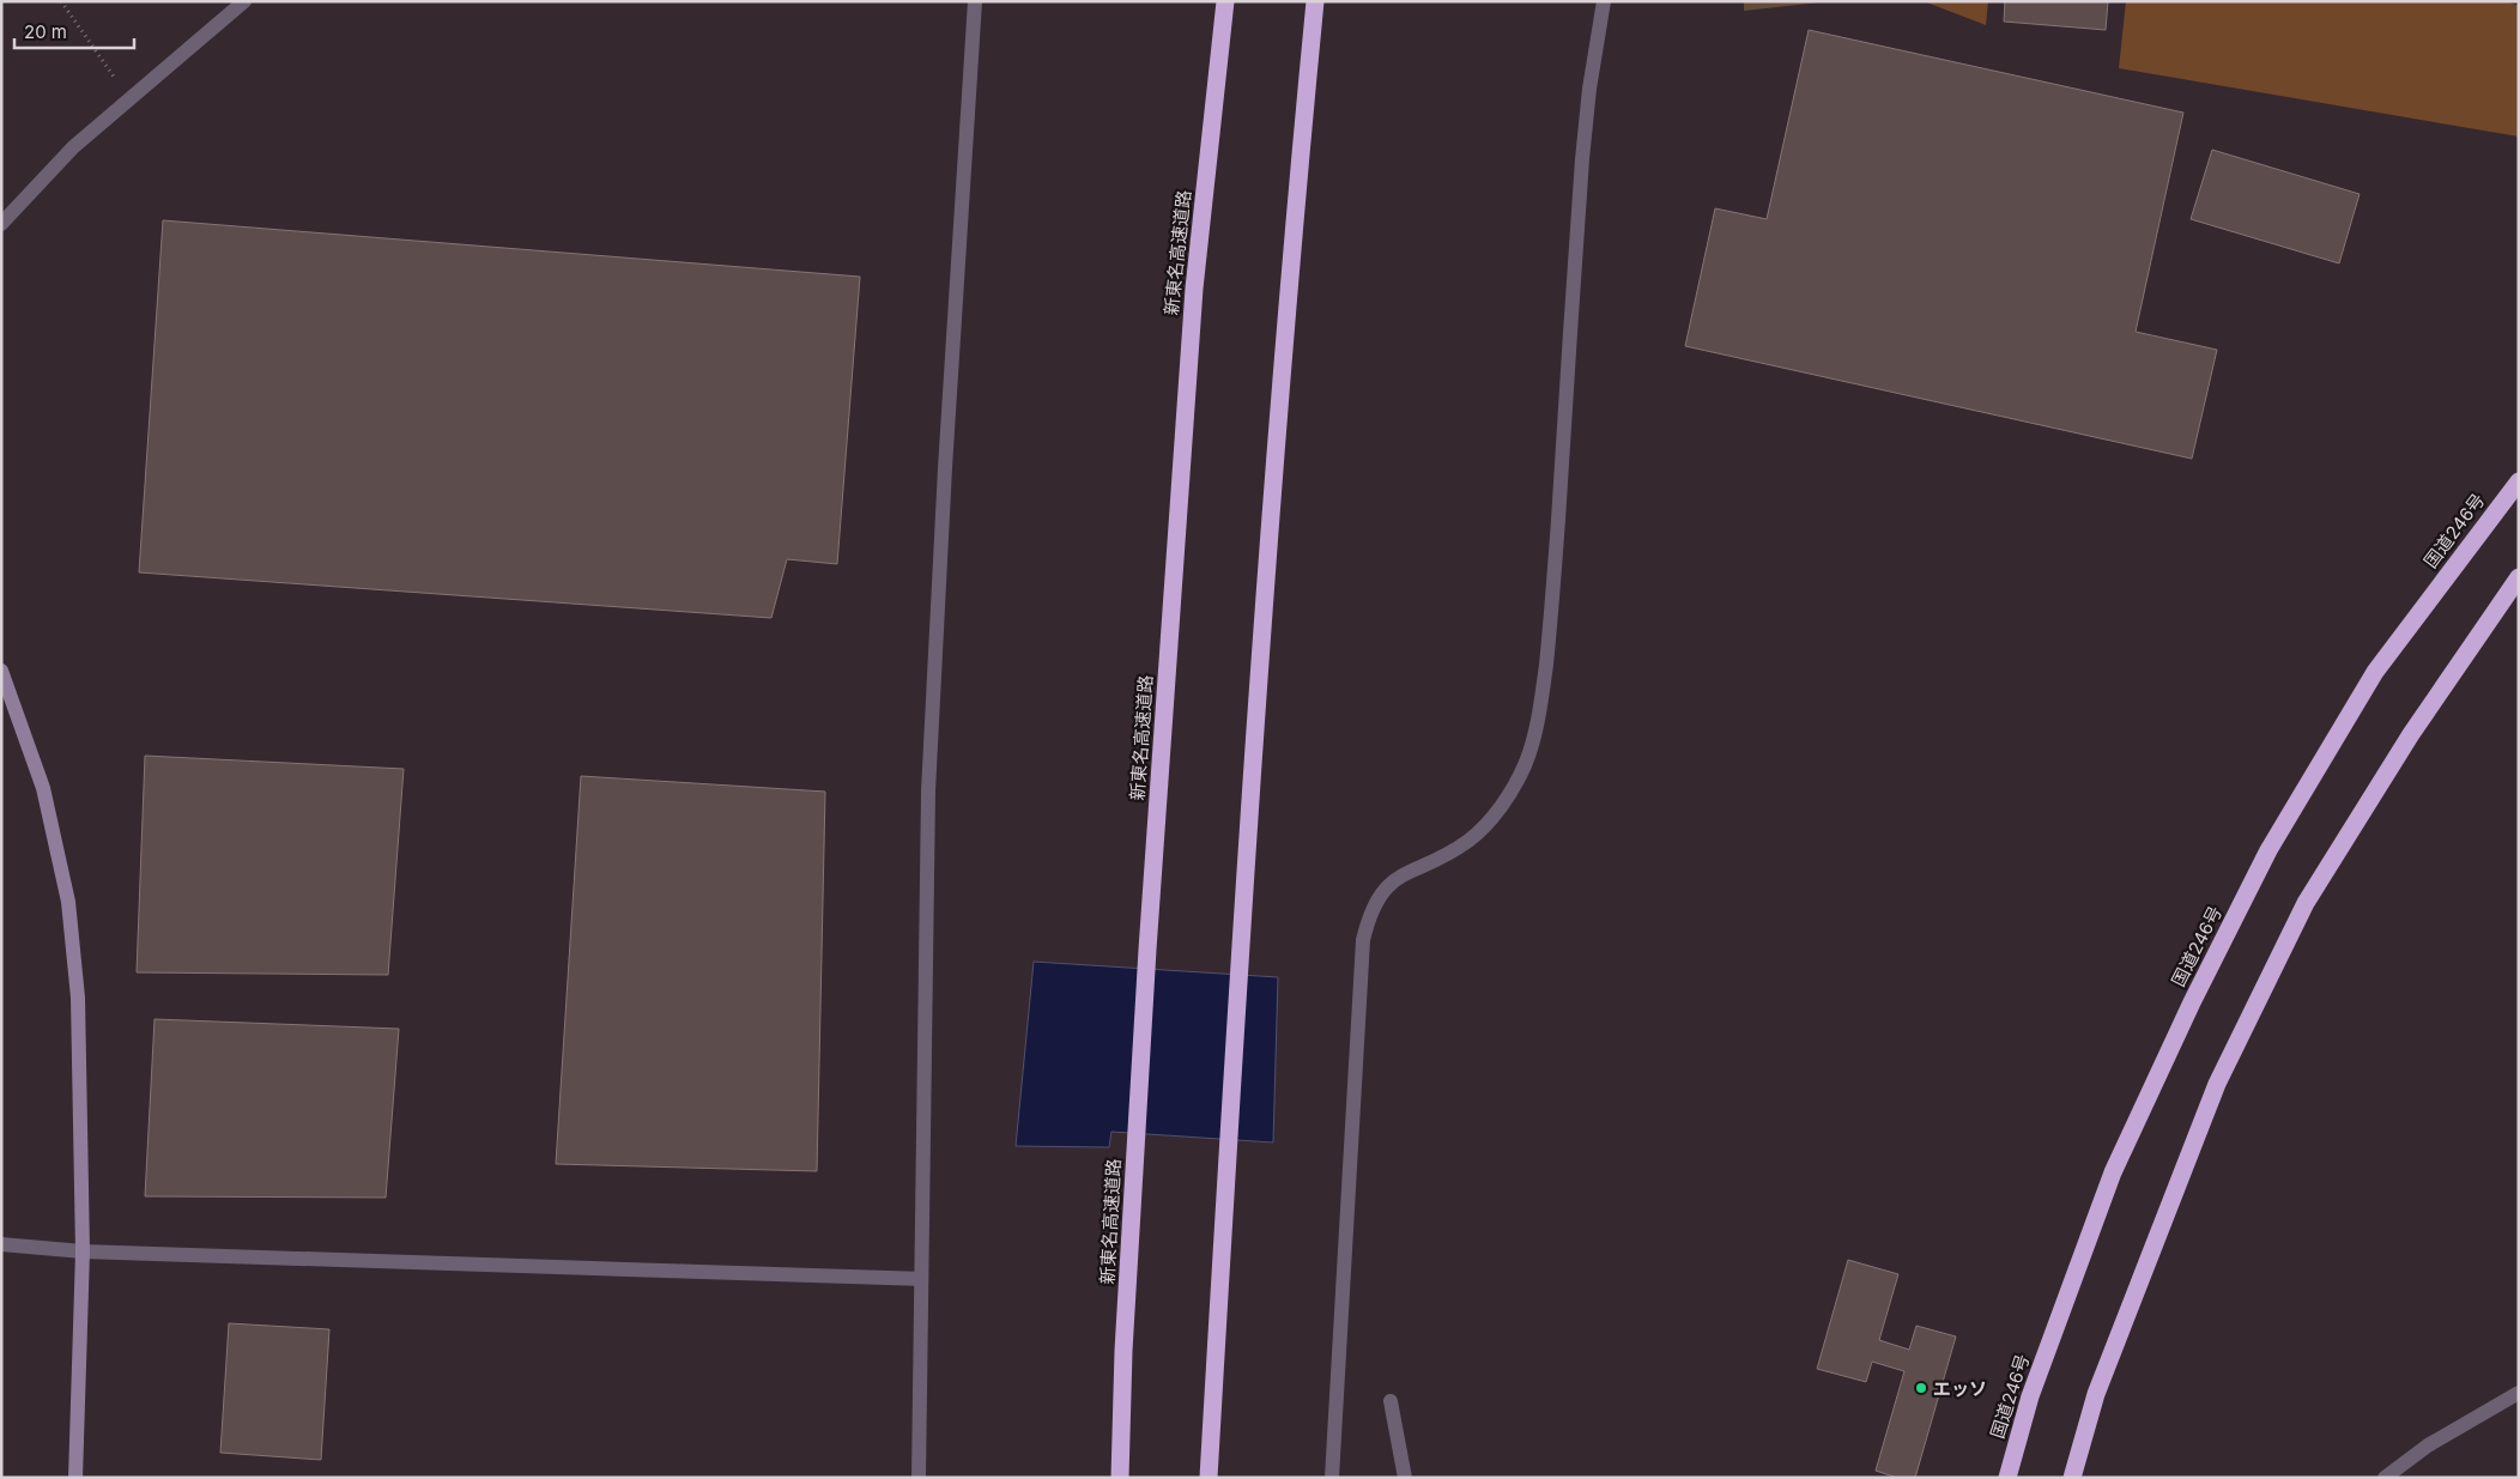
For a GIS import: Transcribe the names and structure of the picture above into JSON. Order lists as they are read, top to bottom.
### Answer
{
  "streets": {
    "highway": ["新東名高速道路", "国道246号"]
  },
  "places": ["エッソ"],
  "scale_bar": "20 m"
}
